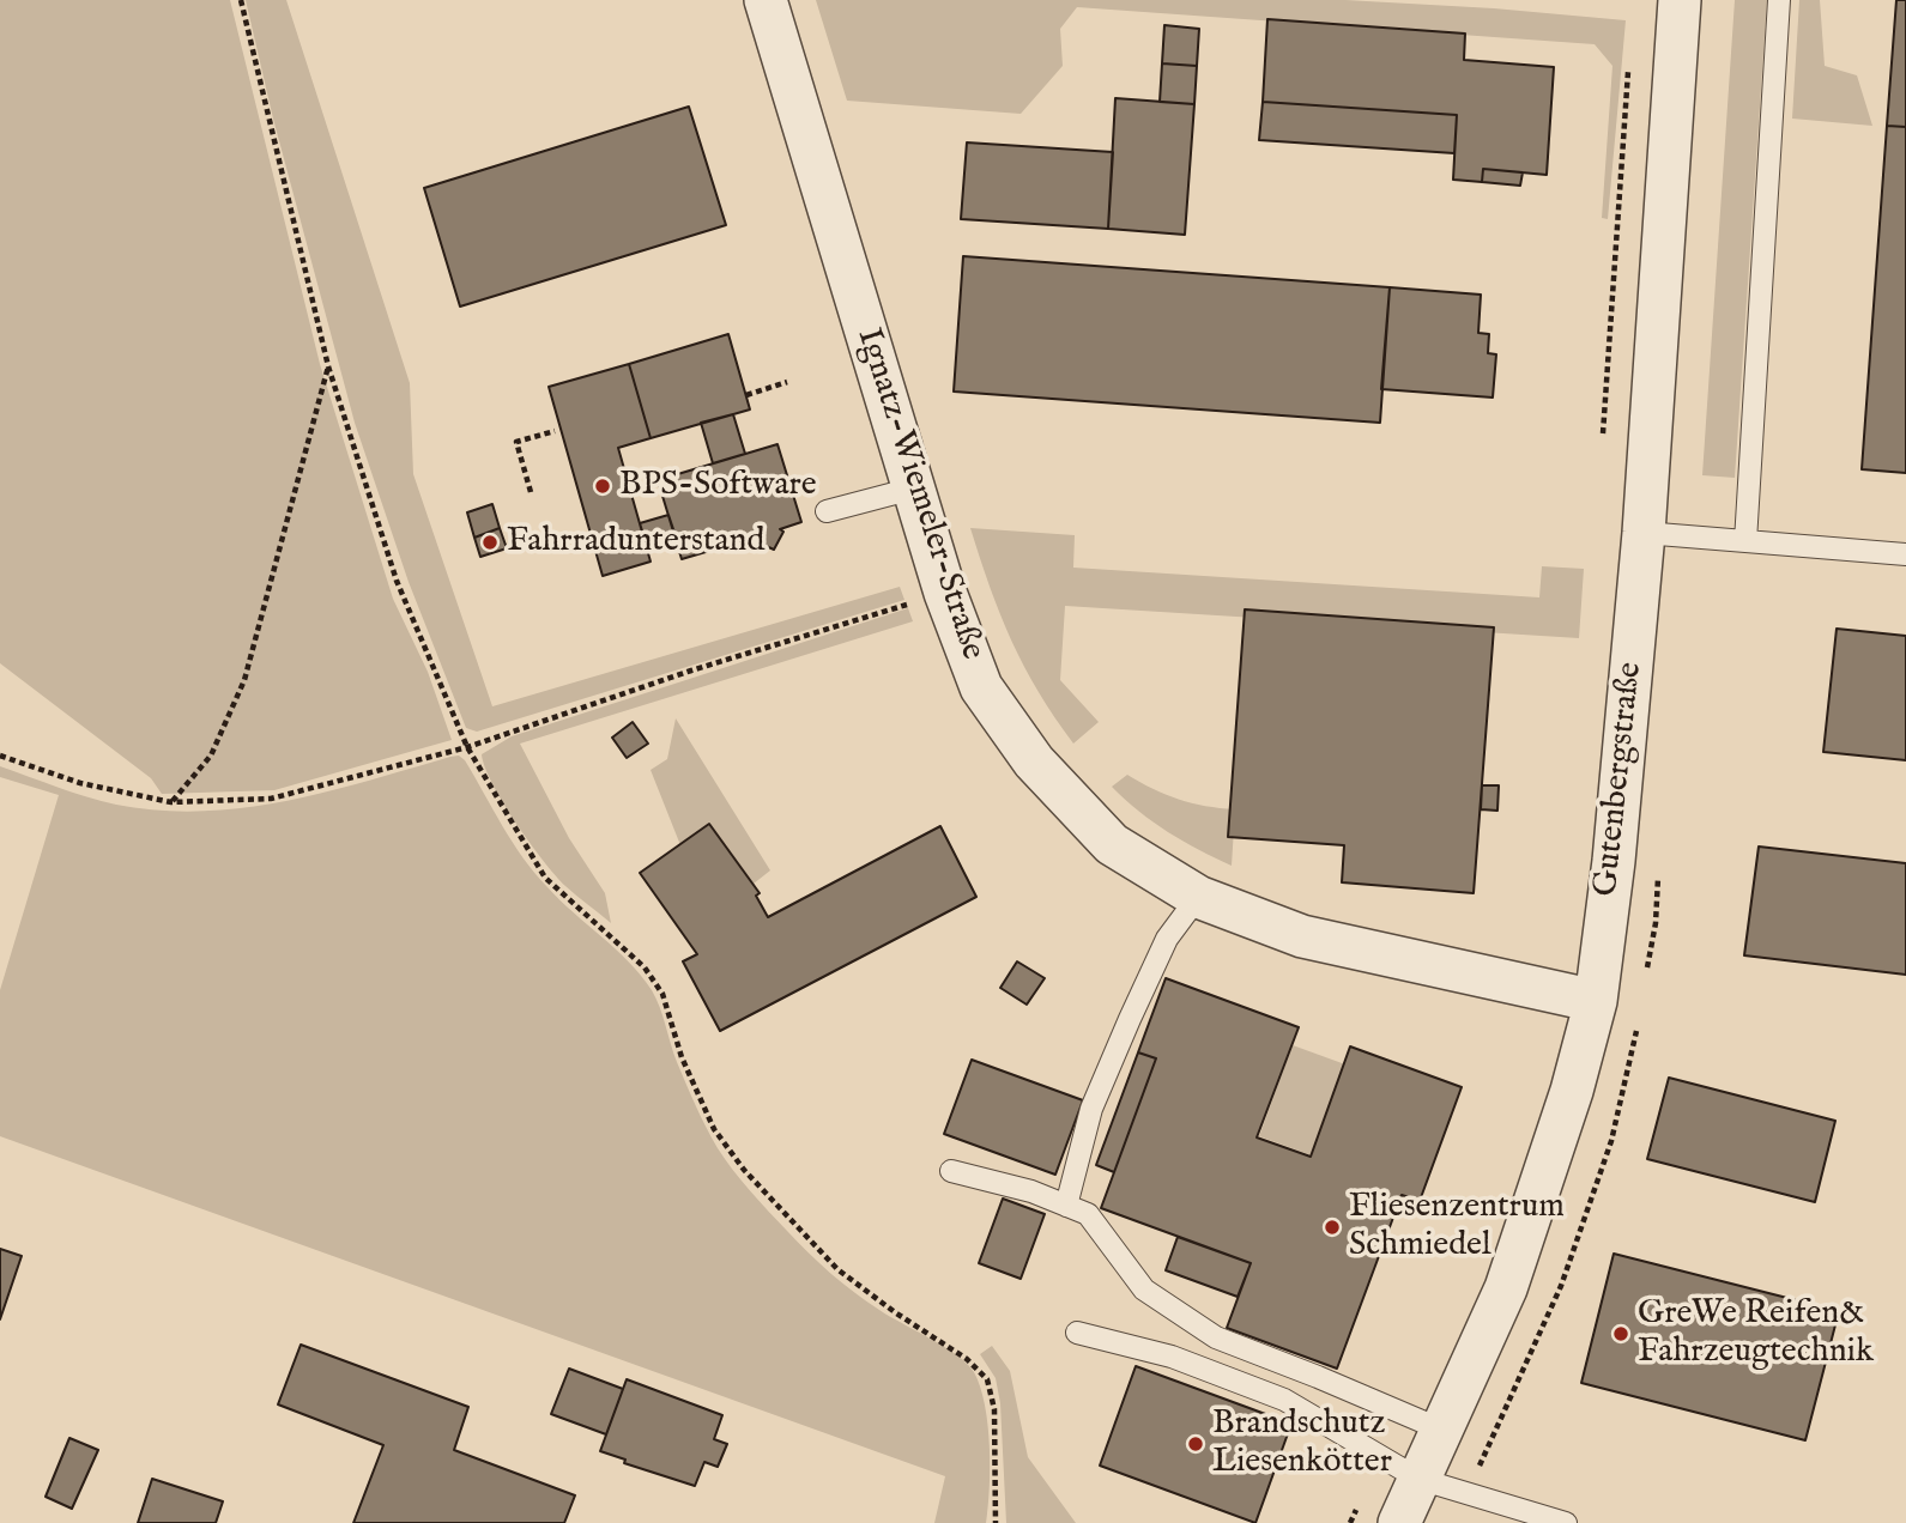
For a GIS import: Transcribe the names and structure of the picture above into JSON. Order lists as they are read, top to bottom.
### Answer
{
  "streets": {
    "street": ["Ignatz-Wiemeler-Straße", "Gutenbergstraße"]
  },
  "crossings": [
    ["Ignatz-Wiemeler-Straße", "Gutenbergstraße"]
  ],
  "places": [
    "BPS-Software",
    "Fahrradunterstand",
    "Fliesenzentrum Schmiedel",
    "GreWe Reifen& Fahrzeugtechnik",
    "Brandschutz Liesenkötter"
  ]
}
